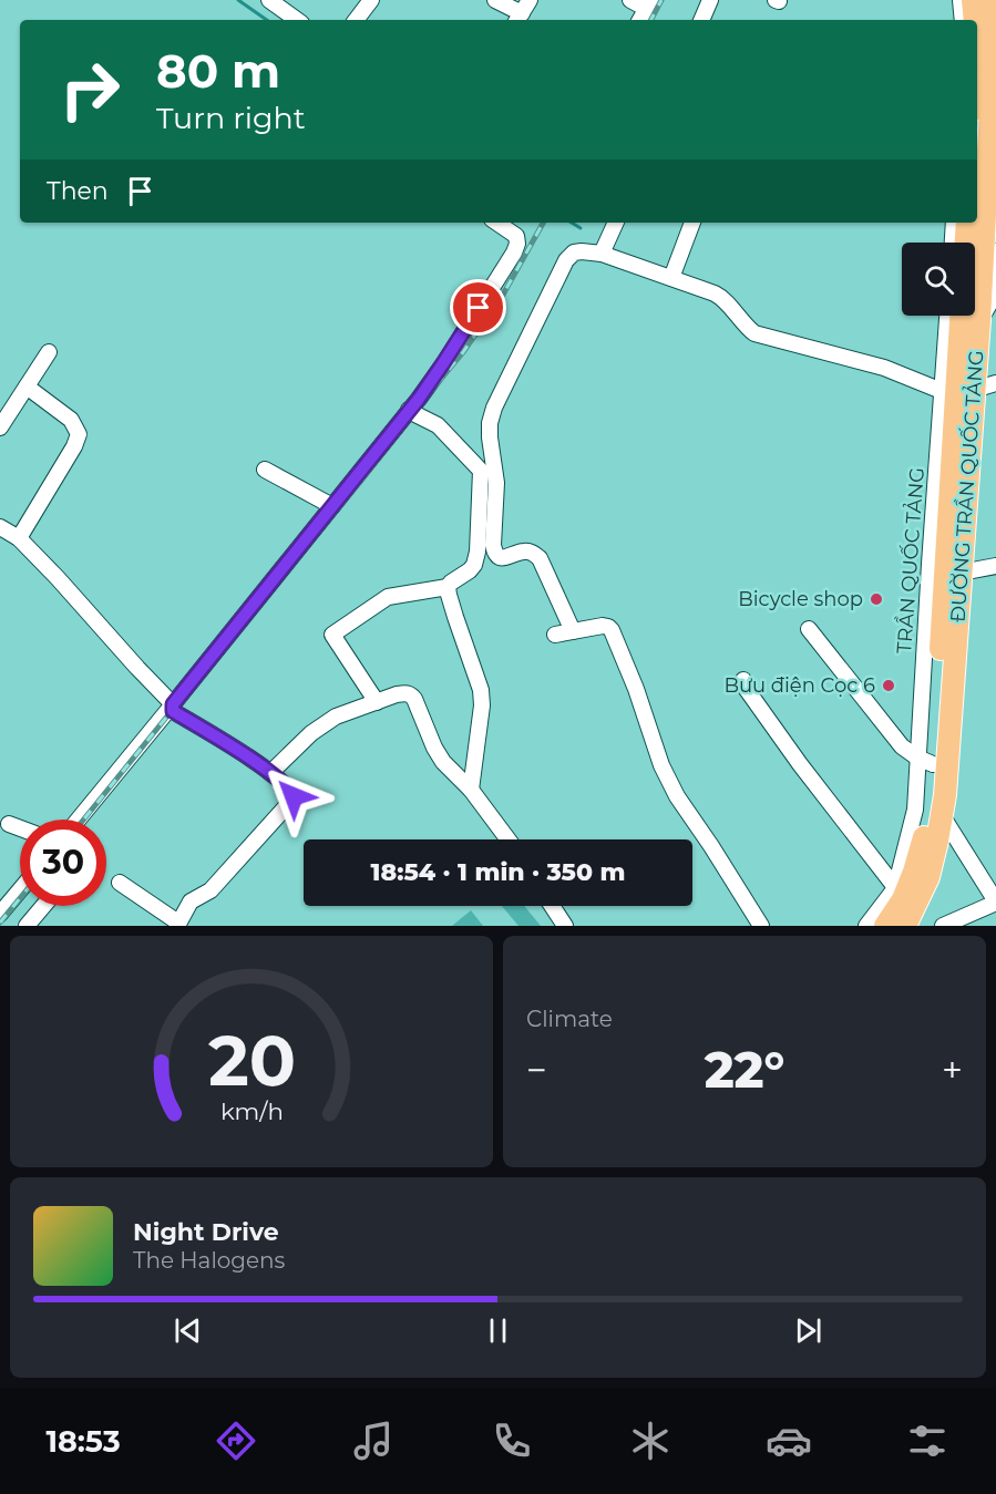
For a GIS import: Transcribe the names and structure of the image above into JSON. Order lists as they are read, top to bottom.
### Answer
{
  "streets": {
    "highway": ["ĐƯỜNG TRẦN QUỐC TẢNG"],
    "street": ["TRẦN QUỐC TẢNG"]
  },
  "crossings": [
    ["ĐƯỜNG TRẦN QUỐC TẢNG", "TRẦN QUỐC TẢNG"]
  ],
  "places": ["Bicycle shop", "Bưu điện Cọc 6"],
  "page": {
    "turn": ["80 m", "Turn right"],
    "then": "Then",
    "limit": "30",
    "trip": "18:54 · 1 min · 350 m",
    "tile": "Climate",
    "heat": ["−", "22°", "+"],
    "song": ["Night Drive", "The Halogens"],
    "tabs": "18:53",
    "gauge": ["20", "km/h"]
  }
}
